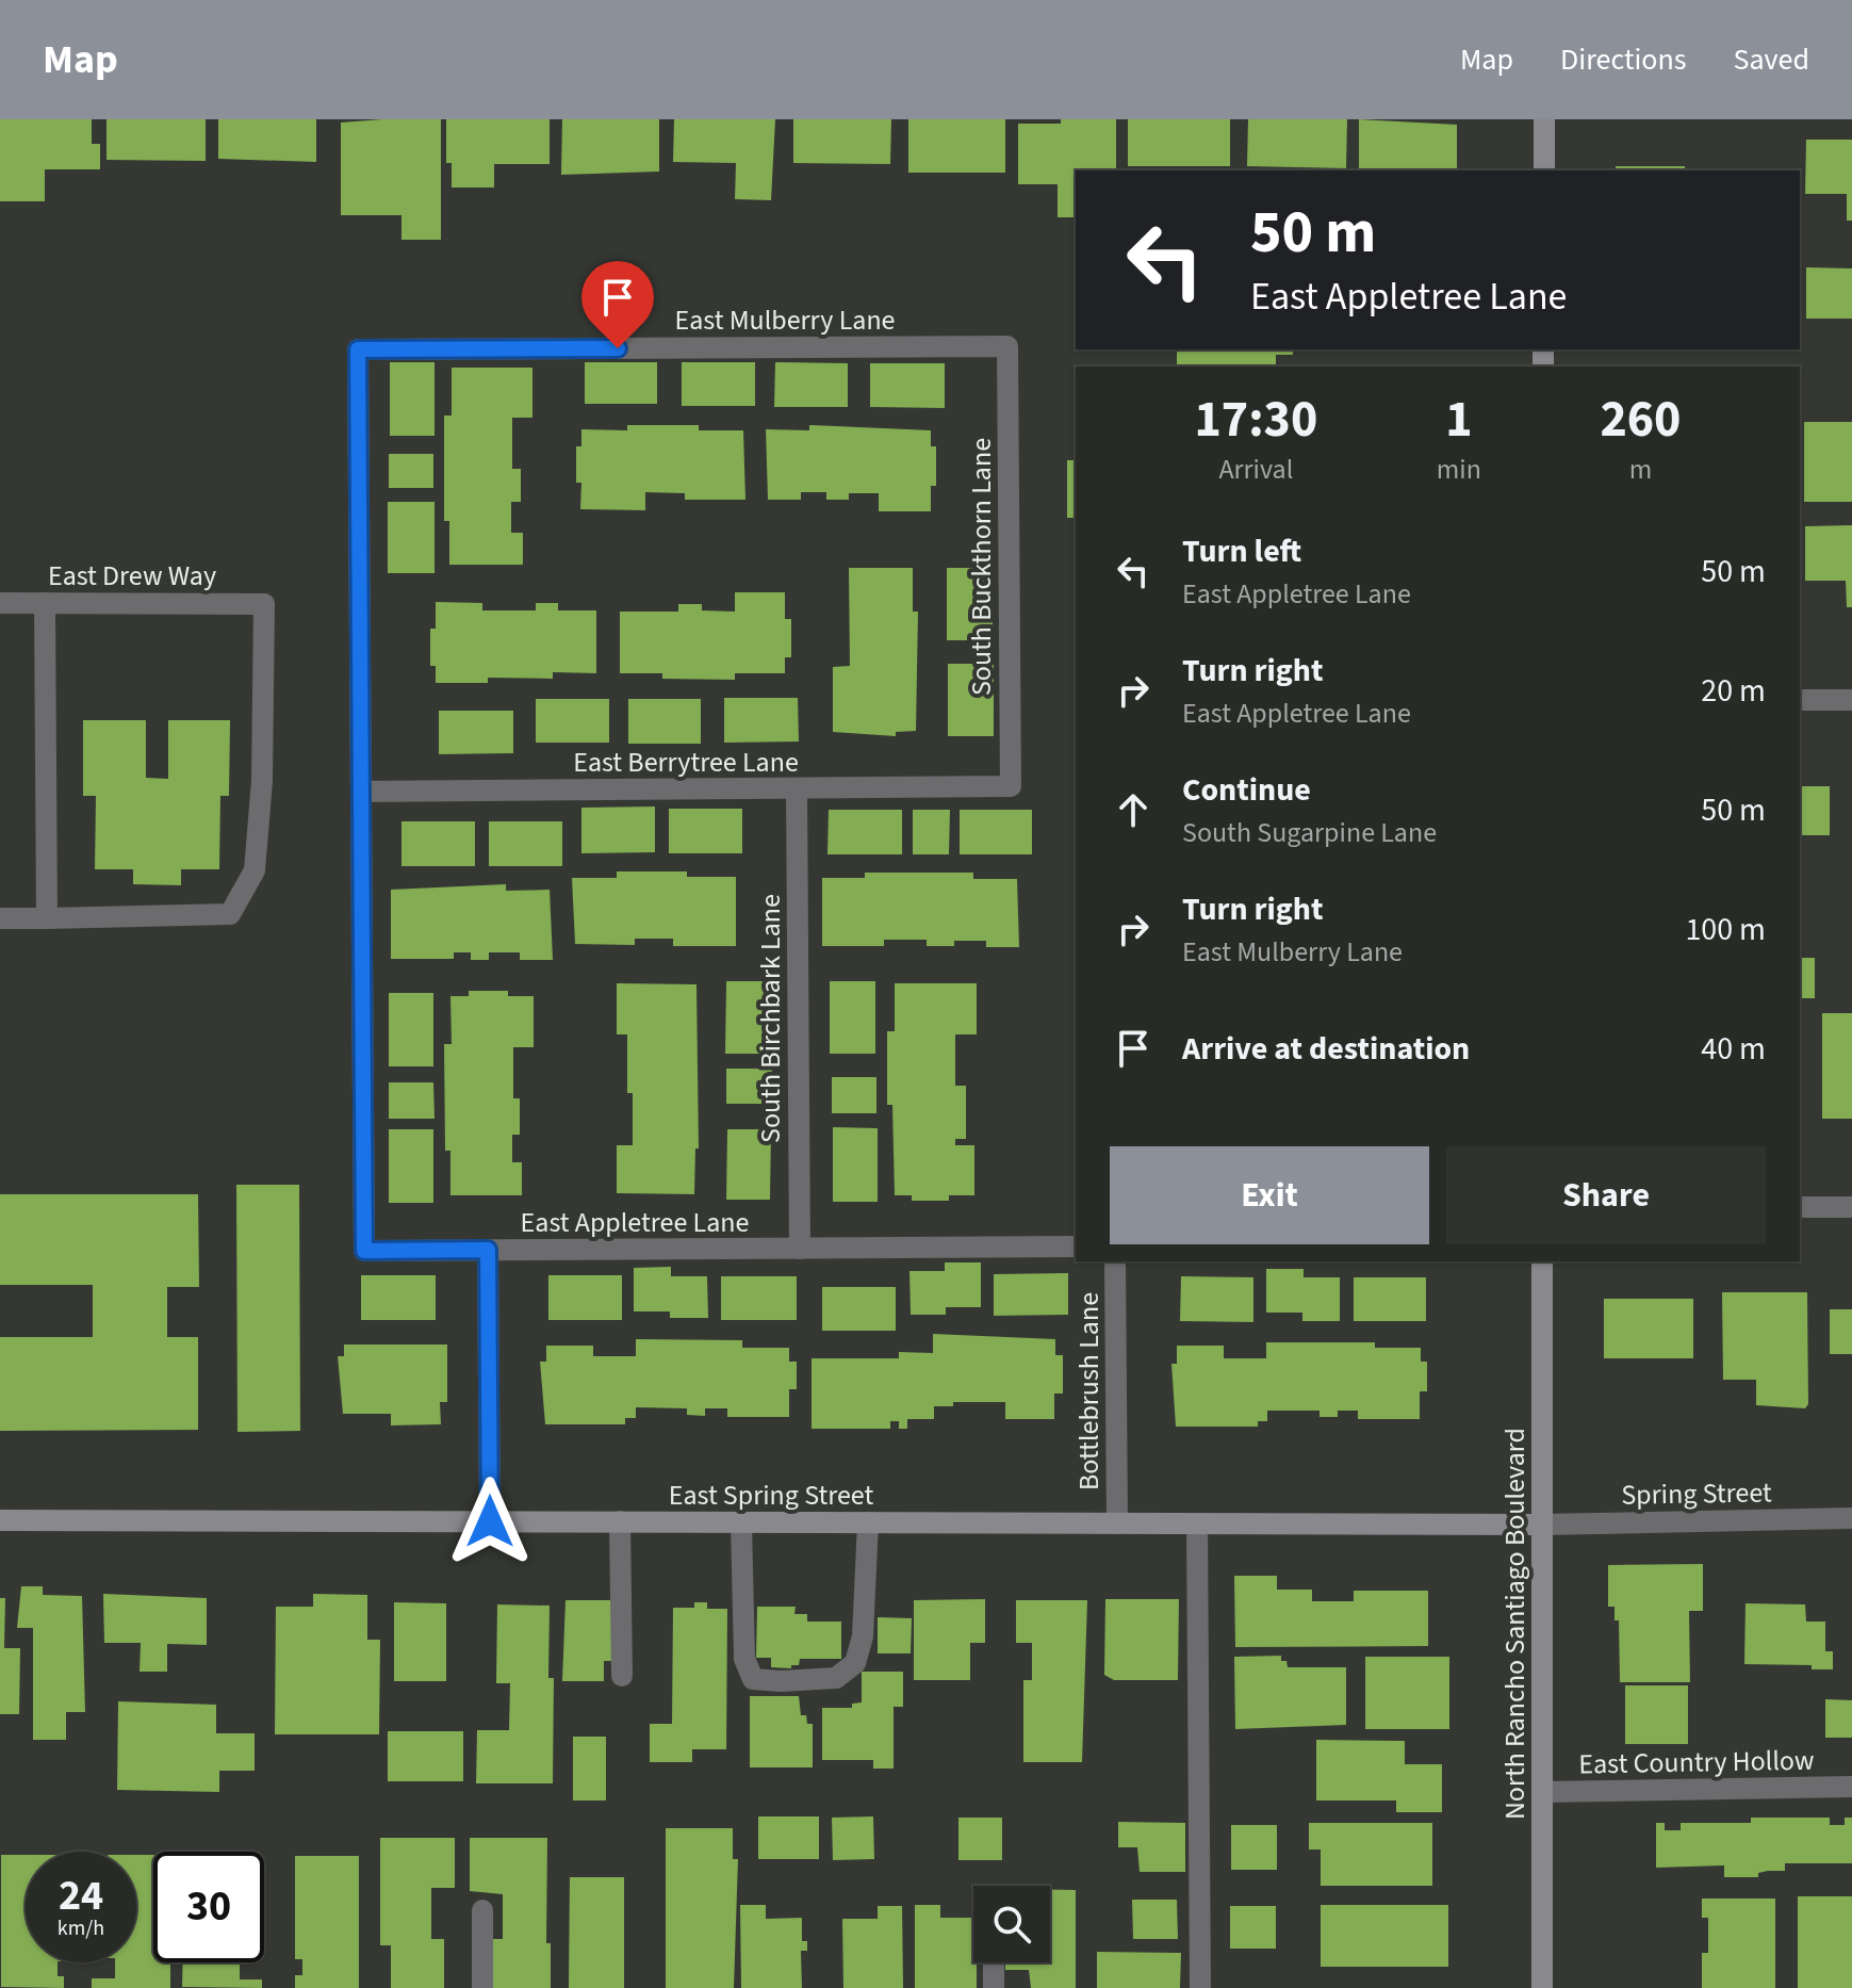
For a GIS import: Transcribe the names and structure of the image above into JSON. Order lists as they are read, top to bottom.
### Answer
{
  "streets": {
    "street": [
      "East Mulberry Lane",
      "South Buckthorn Lane",
      "East Drew Way",
      "East Berrytree Lane",
      "South Birchbark Lane",
      "East Appletree Lane",
      "Bottlebrush Lane",
      "Spring Street",
      "East Spring Street",
      "North Rancho Santiago Boulevard",
      "East Country Hollow"
    ]
  },
  "crossings": [
    ["East Mulberry Lane", "South Buckthorn Lane"],
    ["East Mulberry Lane", "East Berrytree Lane"],
    ["East Mulberry Lane", "East Appletree Lane"],
    ["South Buckthorn Lane", "East Berrytree Lane"],
    ["East Berrytree Lane", "South Birchbark Lane"],
    ["East Berrytree Lane", "East Appletree Lane"],
    ["South Birchbark Lane", "East Appletree Lane"],
    ["Bottlebrush Lane", "East Spring Street"],
    ["Spring Street", "East Spring Street"],
    ["Spring Street", "North Rancho Santiago Boulevard"],
    ["East Spring Street", "North Rancho Santiago Boulevard"],
    ["North Rancho Santiago Boulevard", "East Country Hollow"]
  ],
  "page": {
    "header": "Map",
    "nav": ["Map", "Directions", "Saved"],
    "turn": ["50 m", "East Appletree Lane"],
    "eta": [
      "17:30",
      "Arrival",
      "1",
      "min",
      "260",
      "m"
    ],
    "list": [
      {
        "name": "Turn left",
        "note": "East Appletree Lane",
        "value": "50 m"
      },
      {
        "name": "Turn right",
        "note": "East Appletree Lane",
        "value": "20 m"
      },
      {
        "name": "Continue",
        "note": "South Sugarpine Lane",
        "value": "50 m"
      },
      {
        "name": "Turn right",
        "note": "East Mulberry Lane",
        "value": "100 m"
      },
      {
        "name": "Arrive at destination",
        "value": "40 m"
      }
    ],
    "buttons": ["Exit", "Share"],
    "speed": "24 km/h",
    "limit": "30"
  }
}
